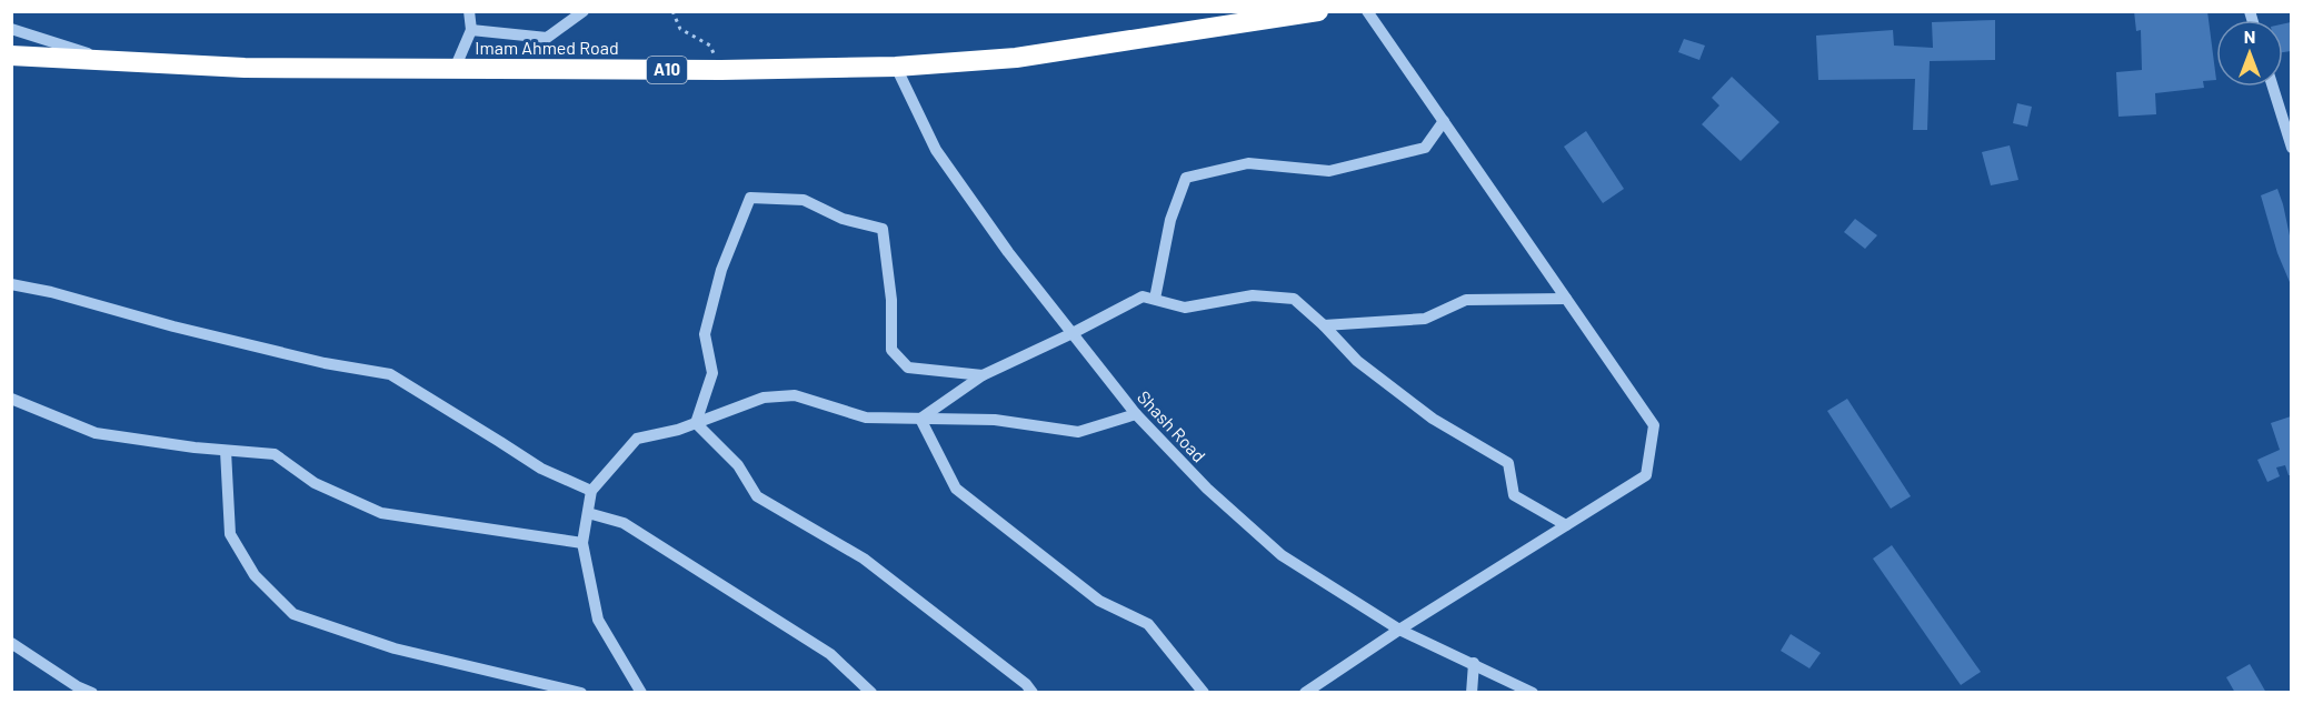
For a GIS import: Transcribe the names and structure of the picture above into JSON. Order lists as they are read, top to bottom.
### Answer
{
  "streets": {
    "highway": ["Imam Ahmed Road", "A10"],
    "street": ["Shash Road"]
  },
  "crossings": [
    ["Imam Ahmed Road", "Shash Road"]
  ],
  "north": "top"
}
